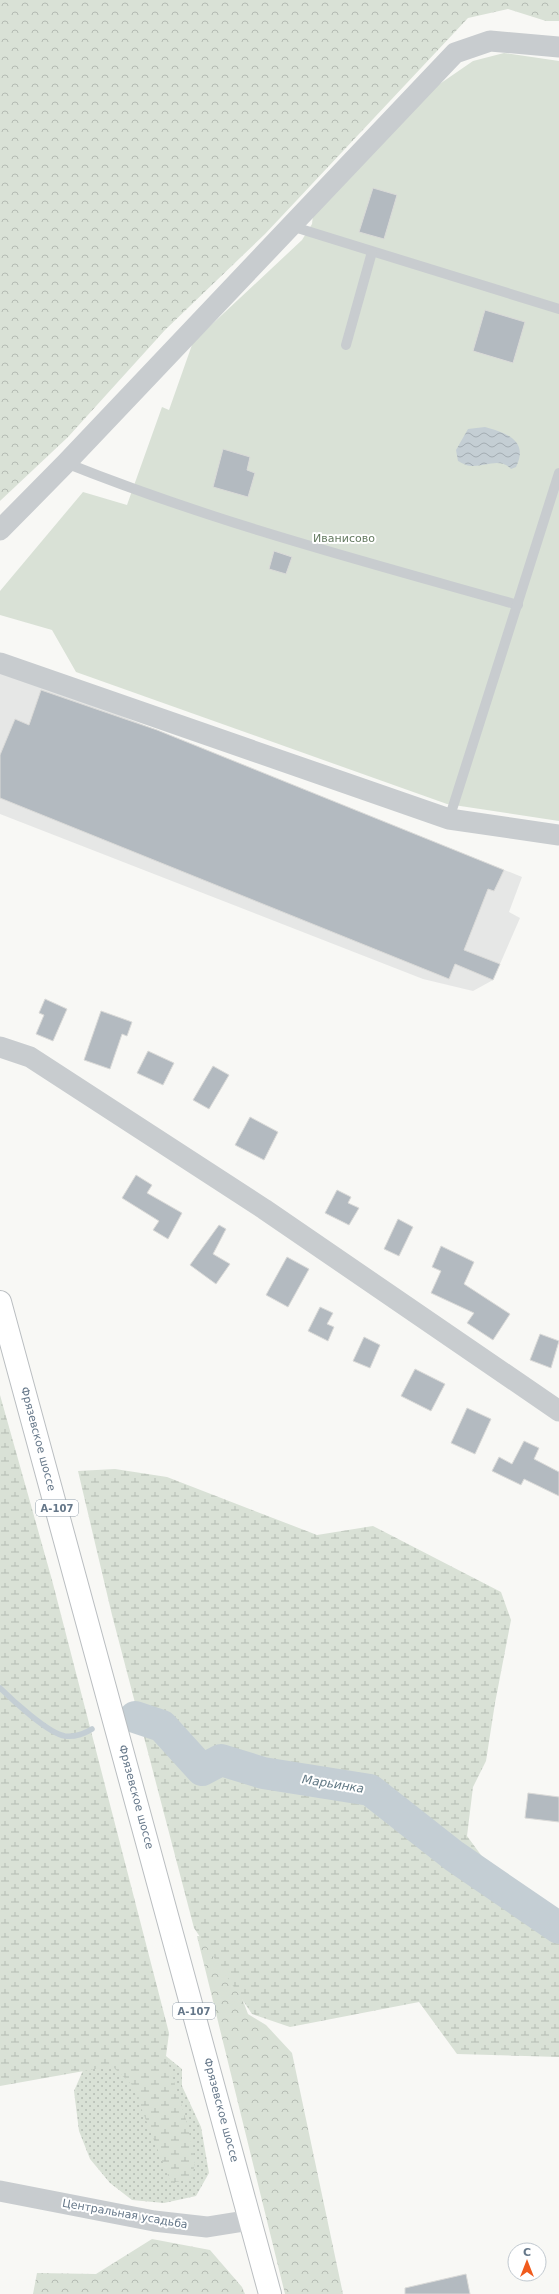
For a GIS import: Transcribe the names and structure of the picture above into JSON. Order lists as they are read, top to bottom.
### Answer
{
  "streets": {
    "highway": ["Фрязевское шоссе", "А-107"],
    "street": ["Центральная усадьба"]
  },
  "crossings": [
    ["Фрязевское шоссе", "Центральная усадьба"]
  ],
  "water": ["Марьинка"],
  "parks": ["Иванисово"],
  "north": "top"
}
